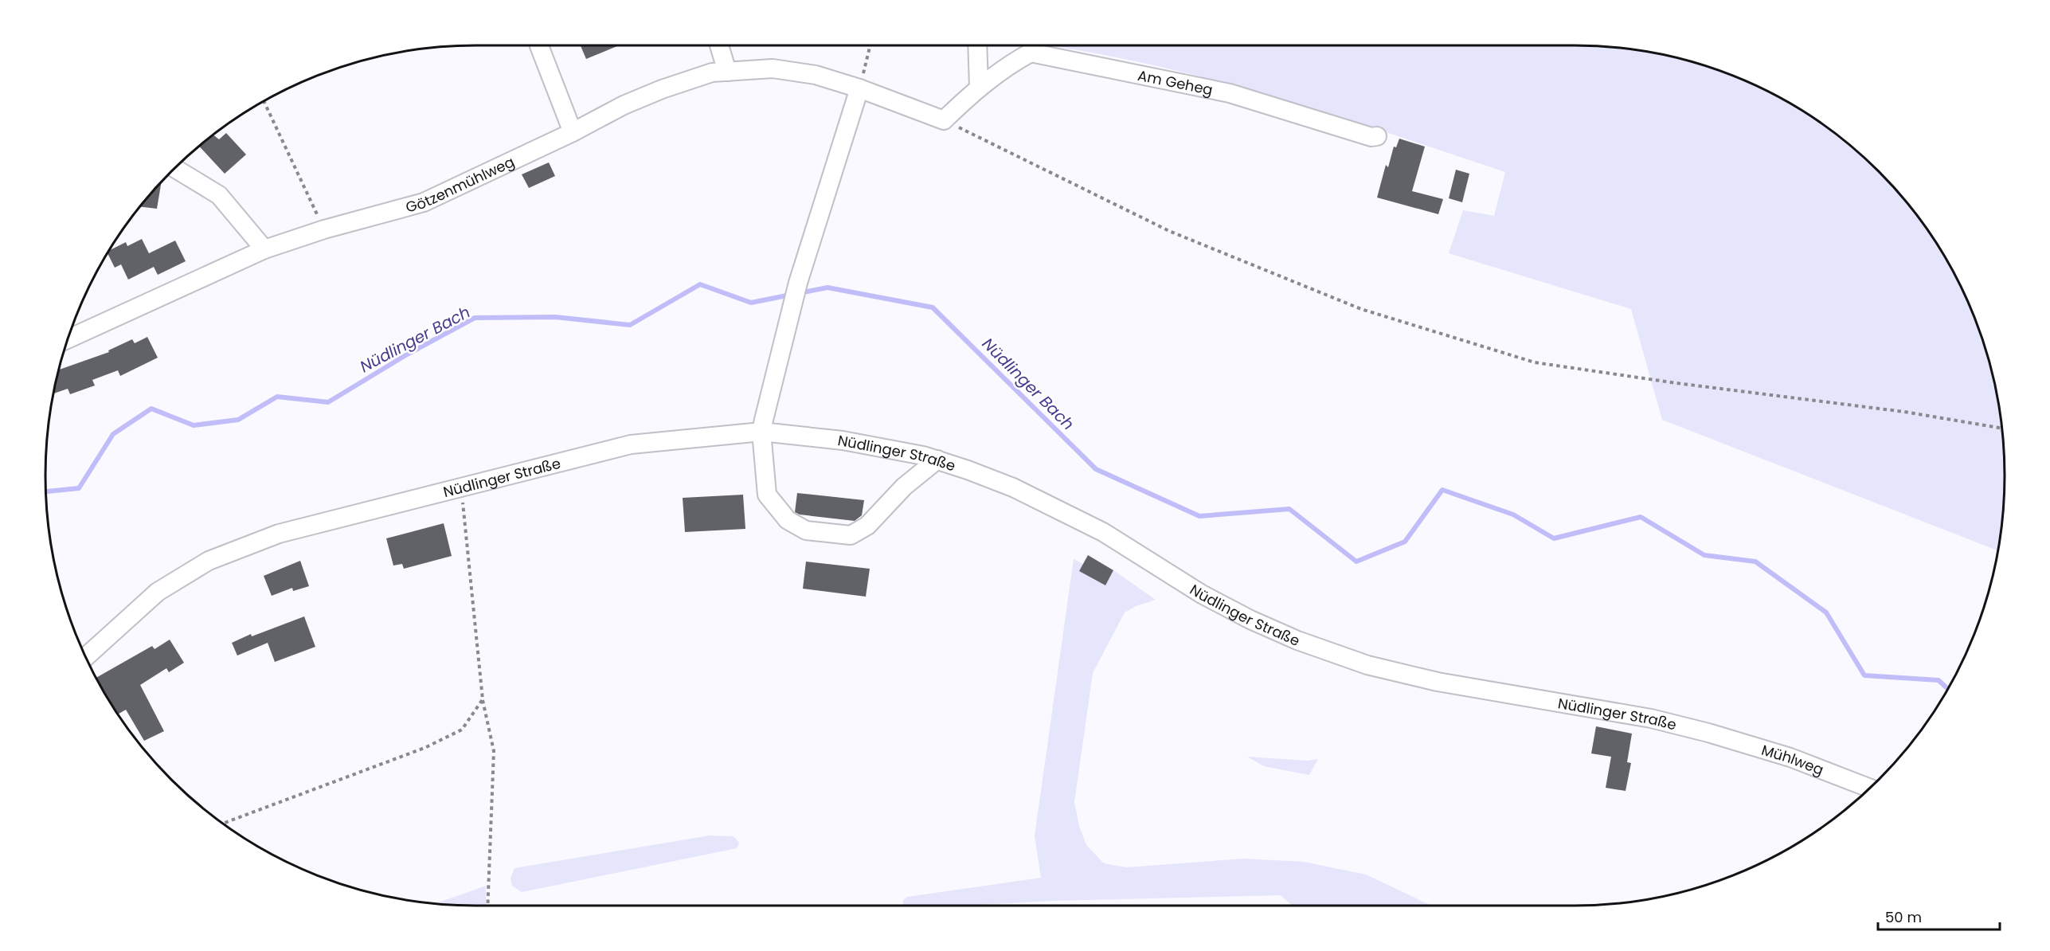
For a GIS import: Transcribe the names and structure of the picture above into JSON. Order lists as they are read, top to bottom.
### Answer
{
  "streets": {
    "street": [
      "Am Geheg",
      "Götzenmühlweg",
      "Nüdlinger Straße",
      "Mühlweg"
    ]
  },
  "crossings": [
    ["Am Geheg", "Götzenmühlweg"],
    ["Nüdlinger Straße", "Mühlweg"]
  ],
  "water": ["Nüdlinger Bach"],
  "scale_bar": "50 m"
}
